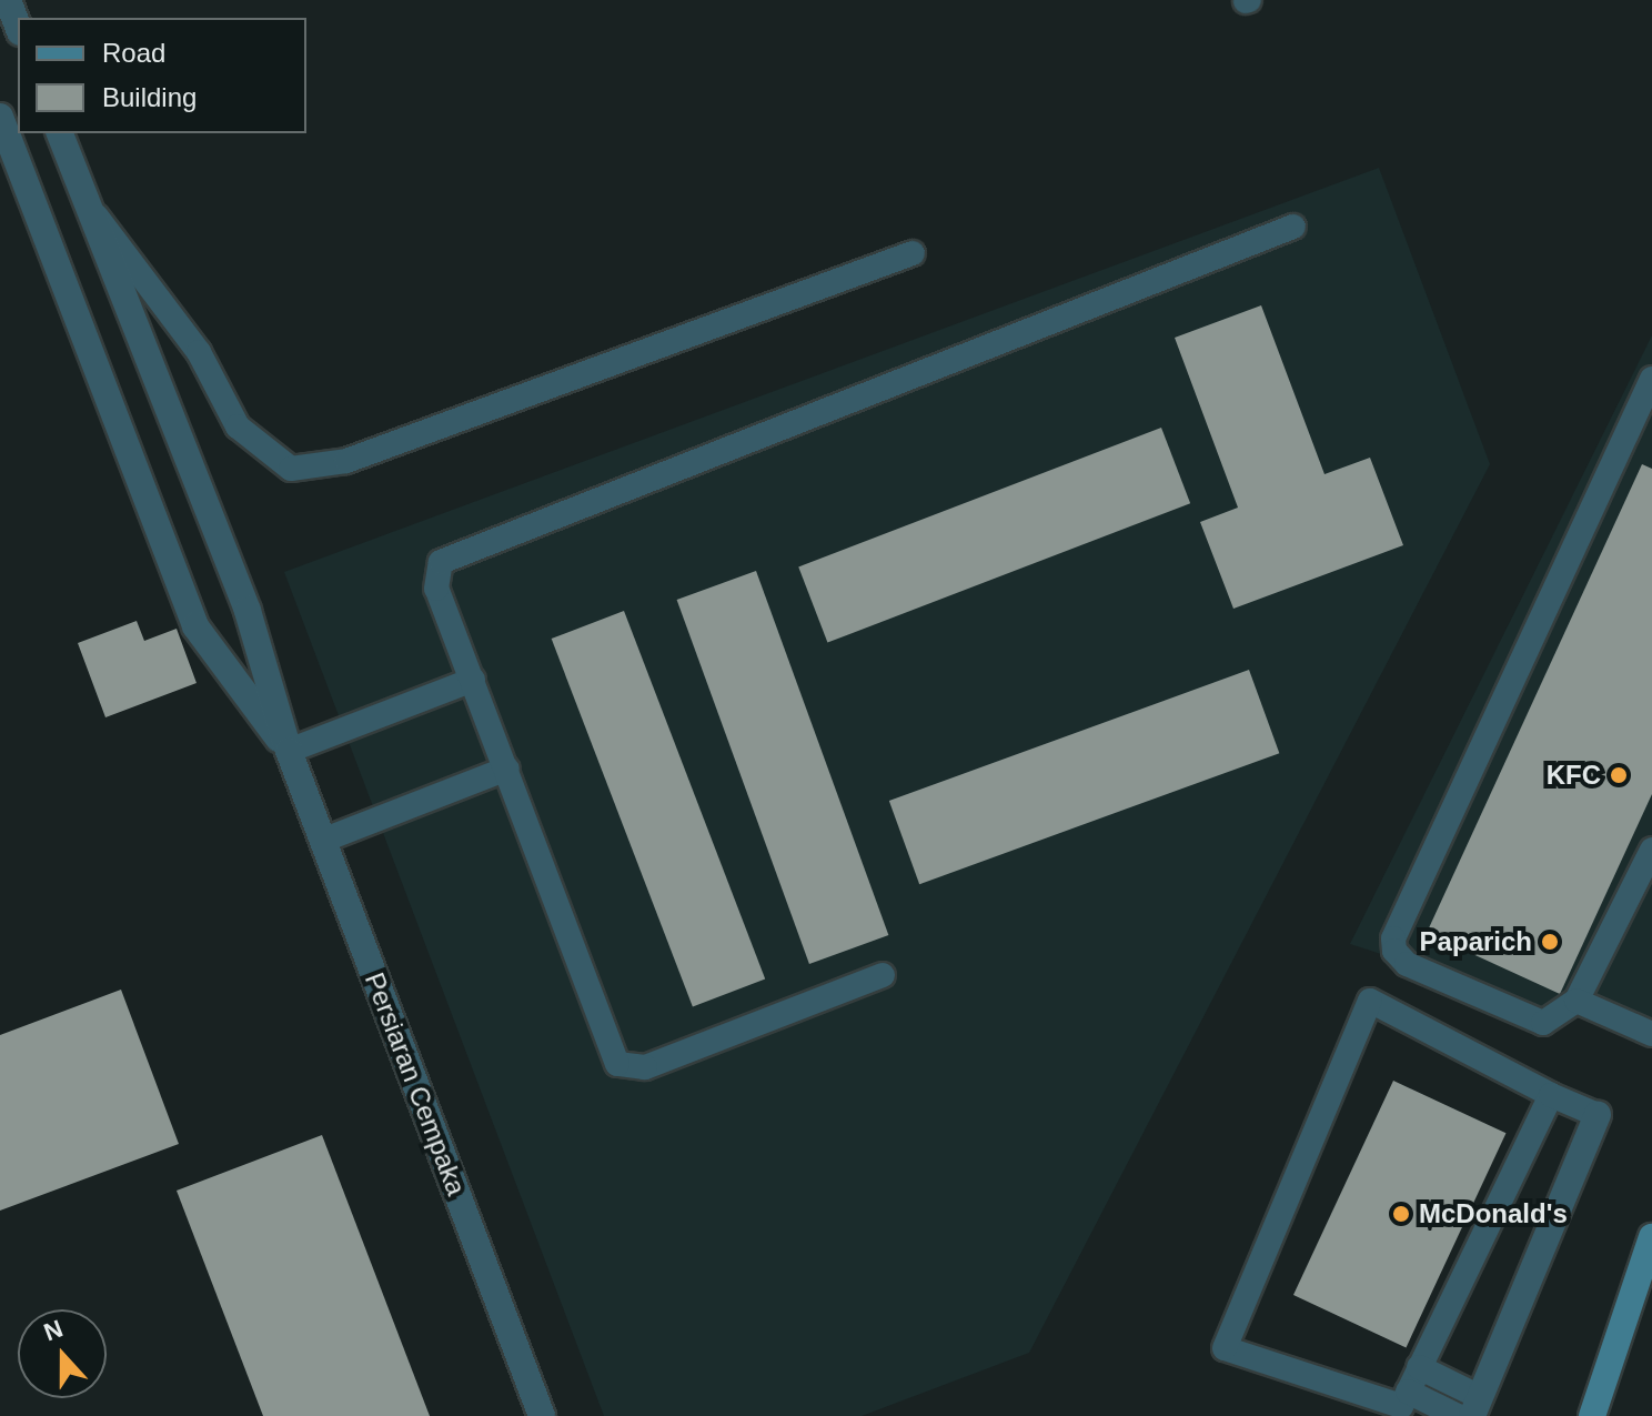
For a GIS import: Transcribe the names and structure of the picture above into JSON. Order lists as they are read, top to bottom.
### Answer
{
  "streets": {
    "street": ["Persiaran Cempaka"]
  },
  "places": ["KFC", "Paparich", "McDonald's"],
  "legend": ["Road", "Building"],
  "north": "top"
}
